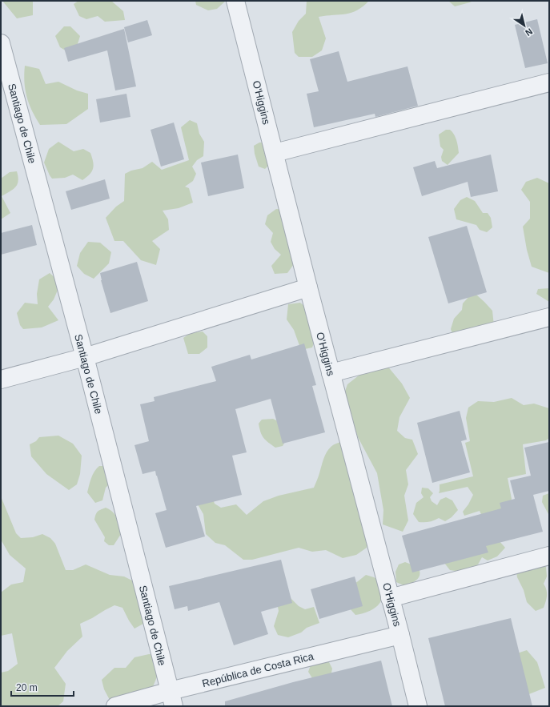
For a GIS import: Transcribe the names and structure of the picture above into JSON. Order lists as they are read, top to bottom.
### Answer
{
  "streets": {
    "street": ["O'Higgins", "Santiago de Chile", "República de Costa Rica"]
  },
  "crossings": [
    ["O'Higgins", "República de Costa Rica"],
    ["Santiago de Chile", "República de Costa Rica"]
  ],
  "scale_bar": "20 m",
  "north": "bottom right"
}
